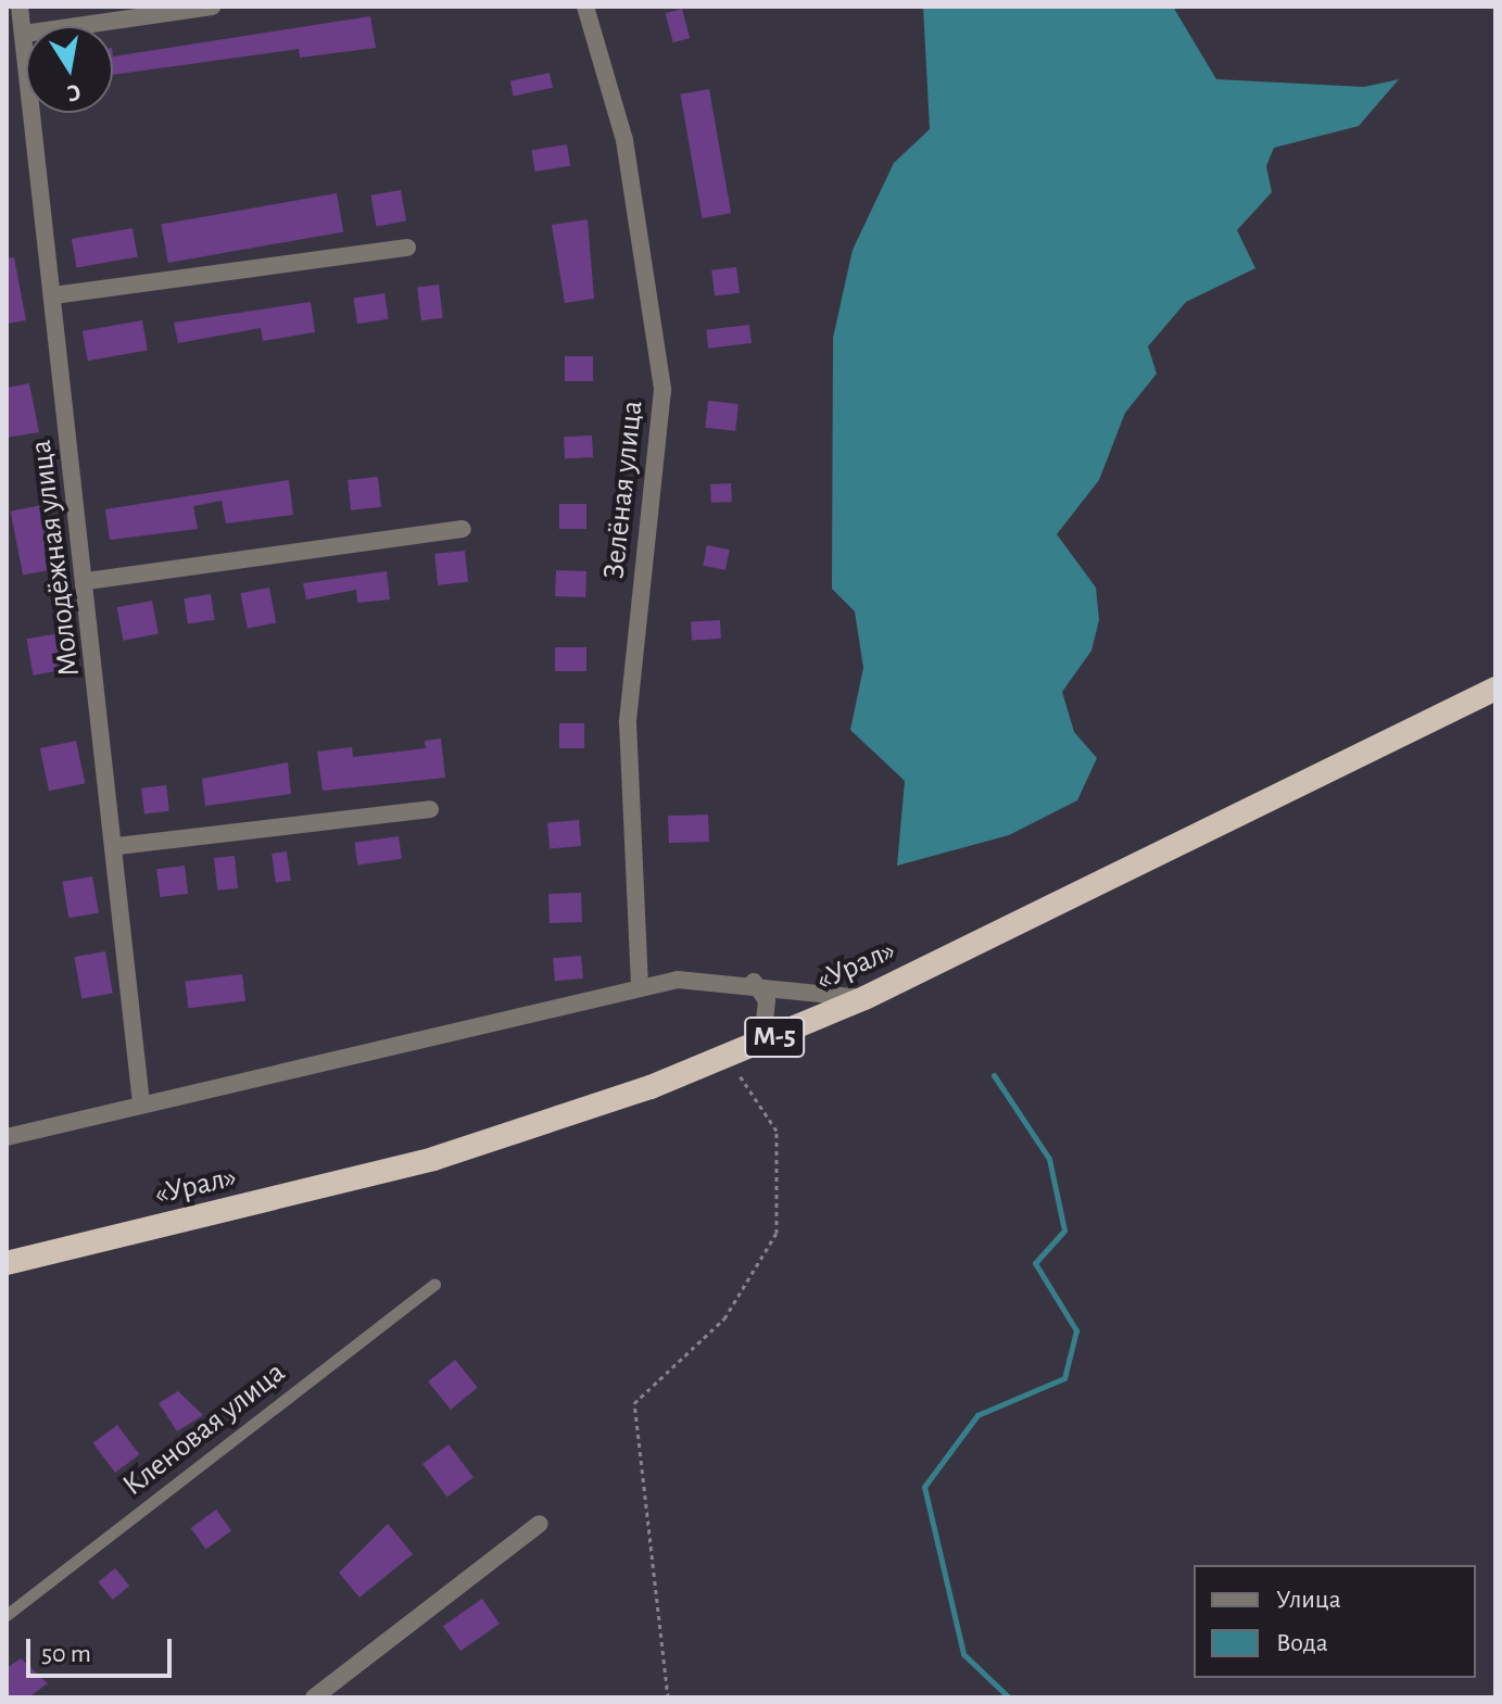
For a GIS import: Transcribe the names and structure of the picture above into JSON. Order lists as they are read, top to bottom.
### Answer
{
  "streets": {
    "highway": ["«Урал»", "М-5"],
    "street": ["Зелёная улица", "Молодёжная улица"],
    "lane": ["Кленовая улица"]
  },
  "legend": ["Улица", "Вода"],
  "scale_bar": "50 m",
  "north": "bottom"
}
